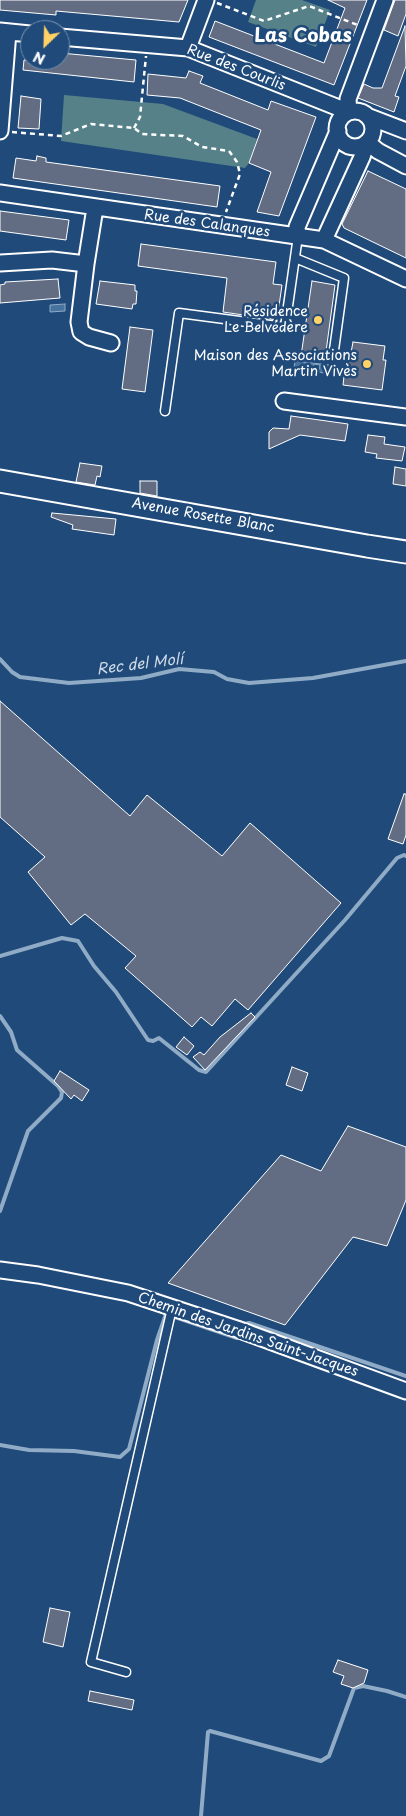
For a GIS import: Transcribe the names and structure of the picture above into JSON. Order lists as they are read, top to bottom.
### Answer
{
  "streets": {
    "main road": ["Avenue Rosette Blanc"],
    "street": ["Rue des Courlis", "Rue des Calanques", "Chemin des Jardins Saint-Jacques"]
  },
  "districts": ["Las Cobas"],
  "water": ["Rec del Molí"],
  "places": ["Résidence Le Belvédère", "Maison des Associations Martin Vivès"],
  "north": "bottom left"
}
